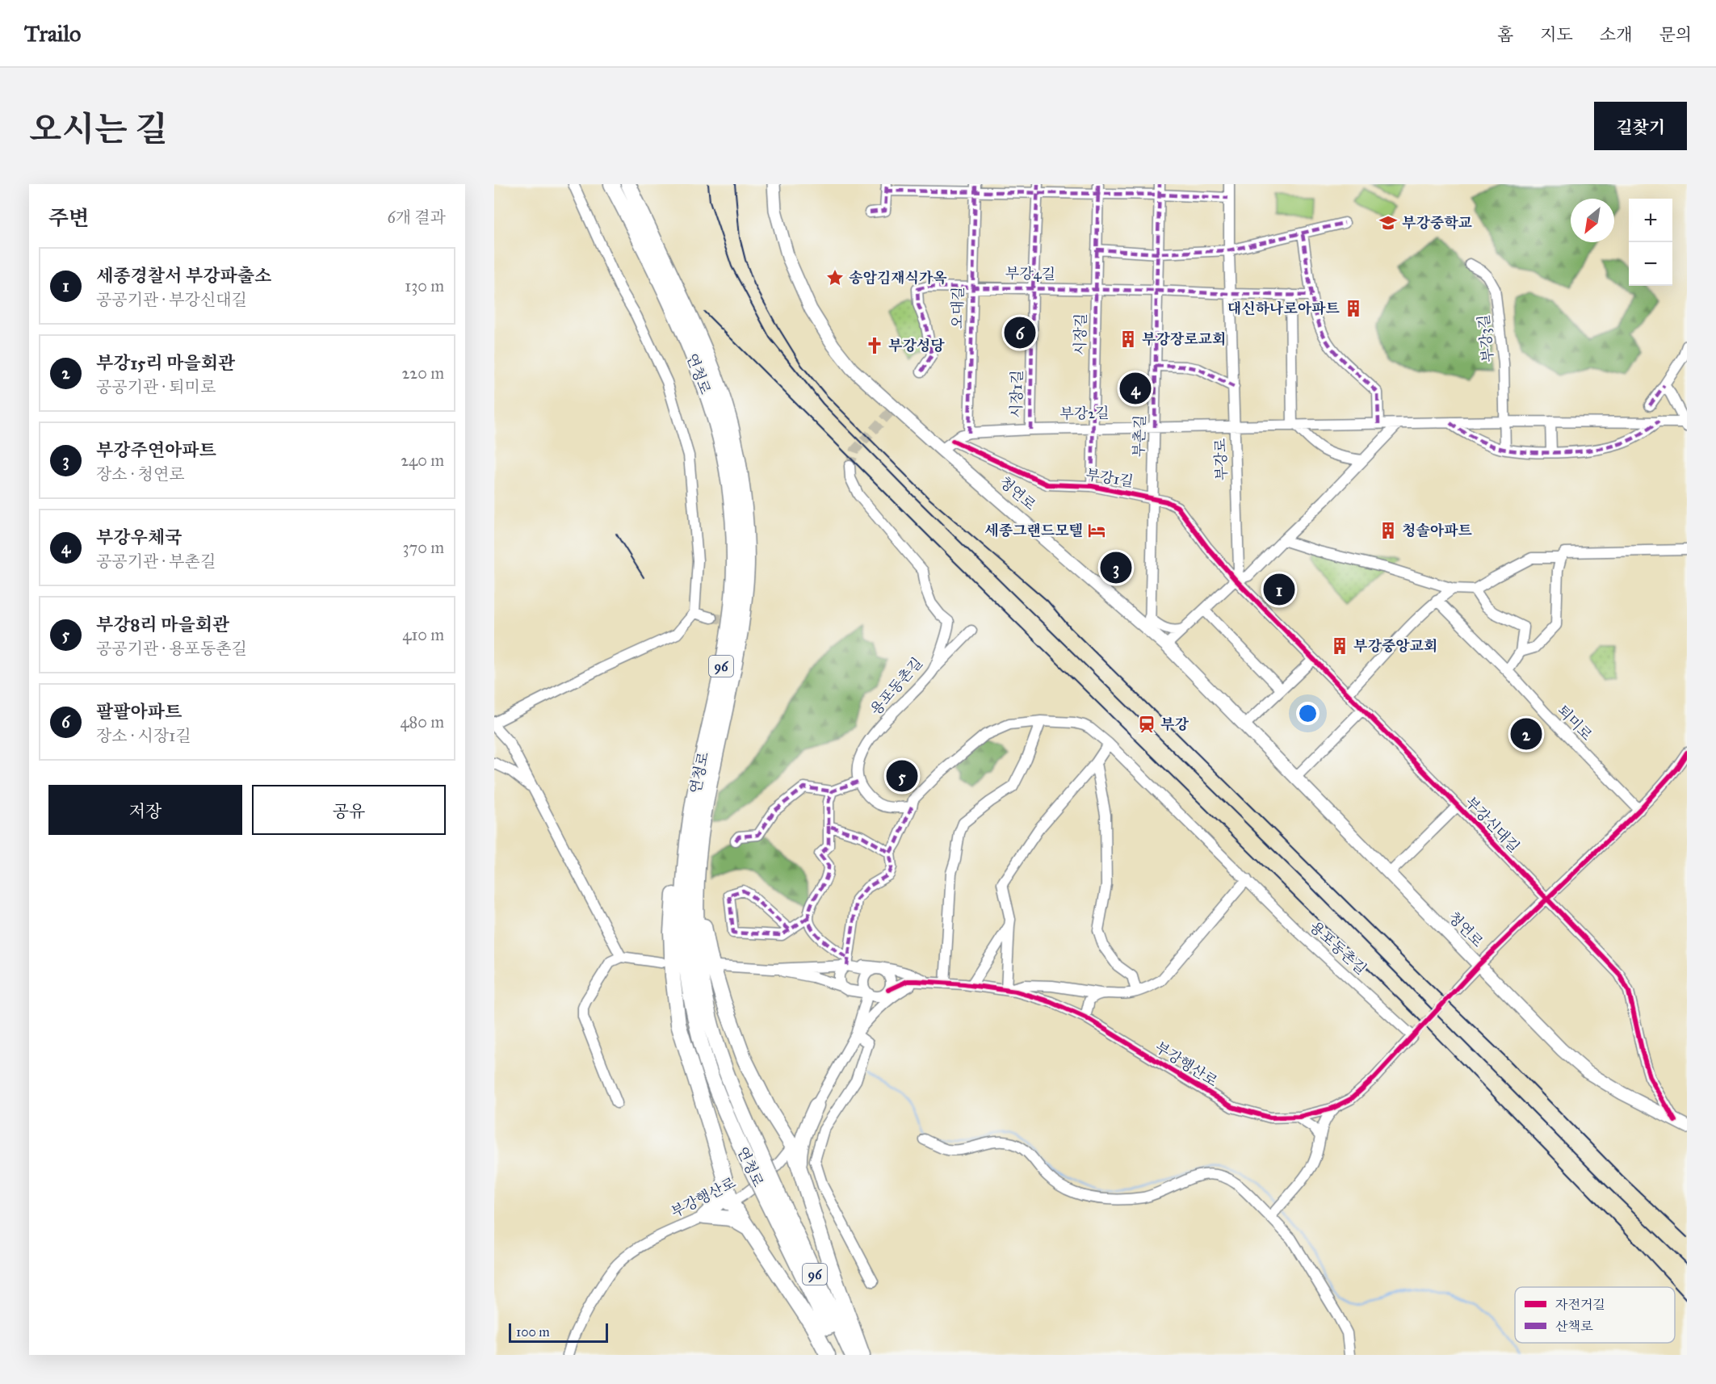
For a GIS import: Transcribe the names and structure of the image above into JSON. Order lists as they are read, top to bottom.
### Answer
{
  "streets": {
    "highway": ["연청로", "96"],
    "main road": ["청연로"],
    "street": [
      "부강4길",
      "오대길",
      "시장길",
      "부강3길",
      "시장1길",
      "부강2길",
      "부촌길",
      "부강로",
      "부강1길",
      "용포동촌길",
      "퇴미로",
      "부강신대길",
      "부강행산로"
    ]
  },
  "crossings": [
    ["부강4길", "오대길"],
    ["부강4길", "시장길"],
    ["부강4길", "시장1길"],
    ["부강4길", "부촌길"],
    ["부강4길", "부강로"],
    ["오대길", "부강2길"],
    ["시장길", "부강2길"],
    ["시장길", "부강1길"],
    ["시장1길", "부강2길"],
    ["부강2길", "부촌길"],
    ["부강2길", "부강로"],
    ["부강2길", "부강1길"],
    ["부강2길", "청연로"],
    ["부촌길", "부강1길"],
    ["부촌길", "청연로"],
    ["부강로", "부강1길"],
    ["부강로", "부강신대길"],
    ["부강1길", "부강신대길"],
    ["청연로", "부강신대길"],
    ["용포동촌길", "부강행산로"]
  ],
  "places": {
    "school or university": ["부강중학교"],
    "place": ["송암김재식가옥"],
    "building": [
      "대신하나로아파트",
      "부강장로교회",
      "청솔아파트",
      "부강중앙교회"
    ],
    "church": ["부강성당"],
    "hotel": ["세종그랜드모텔"],
    "station": ["부강"]
  },
  "legend": ["자전거길", "산책로"],
  "scale_bar": "100 m",
  "north": "bottom left",
  "page": {
    "header": "Trailo",
    "nav": [
      "홈",
      "지도",
      "소개",
      "문의"
    ],
    "title": "오시는 길",
    "buttons": [
      "길찾기",
      ["저장", "공유"]
    ],
    "heading": ["주변", "6개 결과"],
    "map_buttons": ["+", "−"],
    "list": [
      {
        "mark": "1",
        "name": "세종경찰서 부강파출소",
        "note": "공공기관 · 부강신대길",
        "value": "130 m"
      },
      {
        "mark": "2",
        "name": "부강15리 마을회관",
        "note": "공공기관 · 퇴미로",
        "value": "220 m"
      },
      {
        "mark": "3",
        "name": "부강주연아파트",
        "note": "장소 · 청연로",
        "value": "240 m"
      },
      {
        "mark": "4",
        "name": "부강우체국",
        "note": "공공기관 · 부촌길",
        "value": "370 m"
      },
      {
        "mark": "5",
        "name": "부강8리 마을회관",
        "note": "공공기관 · 용포동촌길",
        "value": "410 m"
      },
      {
        "mark": "6",
        "name": "팔팔아파트",
        "note": "장소 · 시장1길",
        "value": "480 m"
      }
    ],
    "pins": [
      "6",
      "4",
      "3",
      "1",
      "2",
      "5"
    ],
    "scale": "100 m"
  }
}
